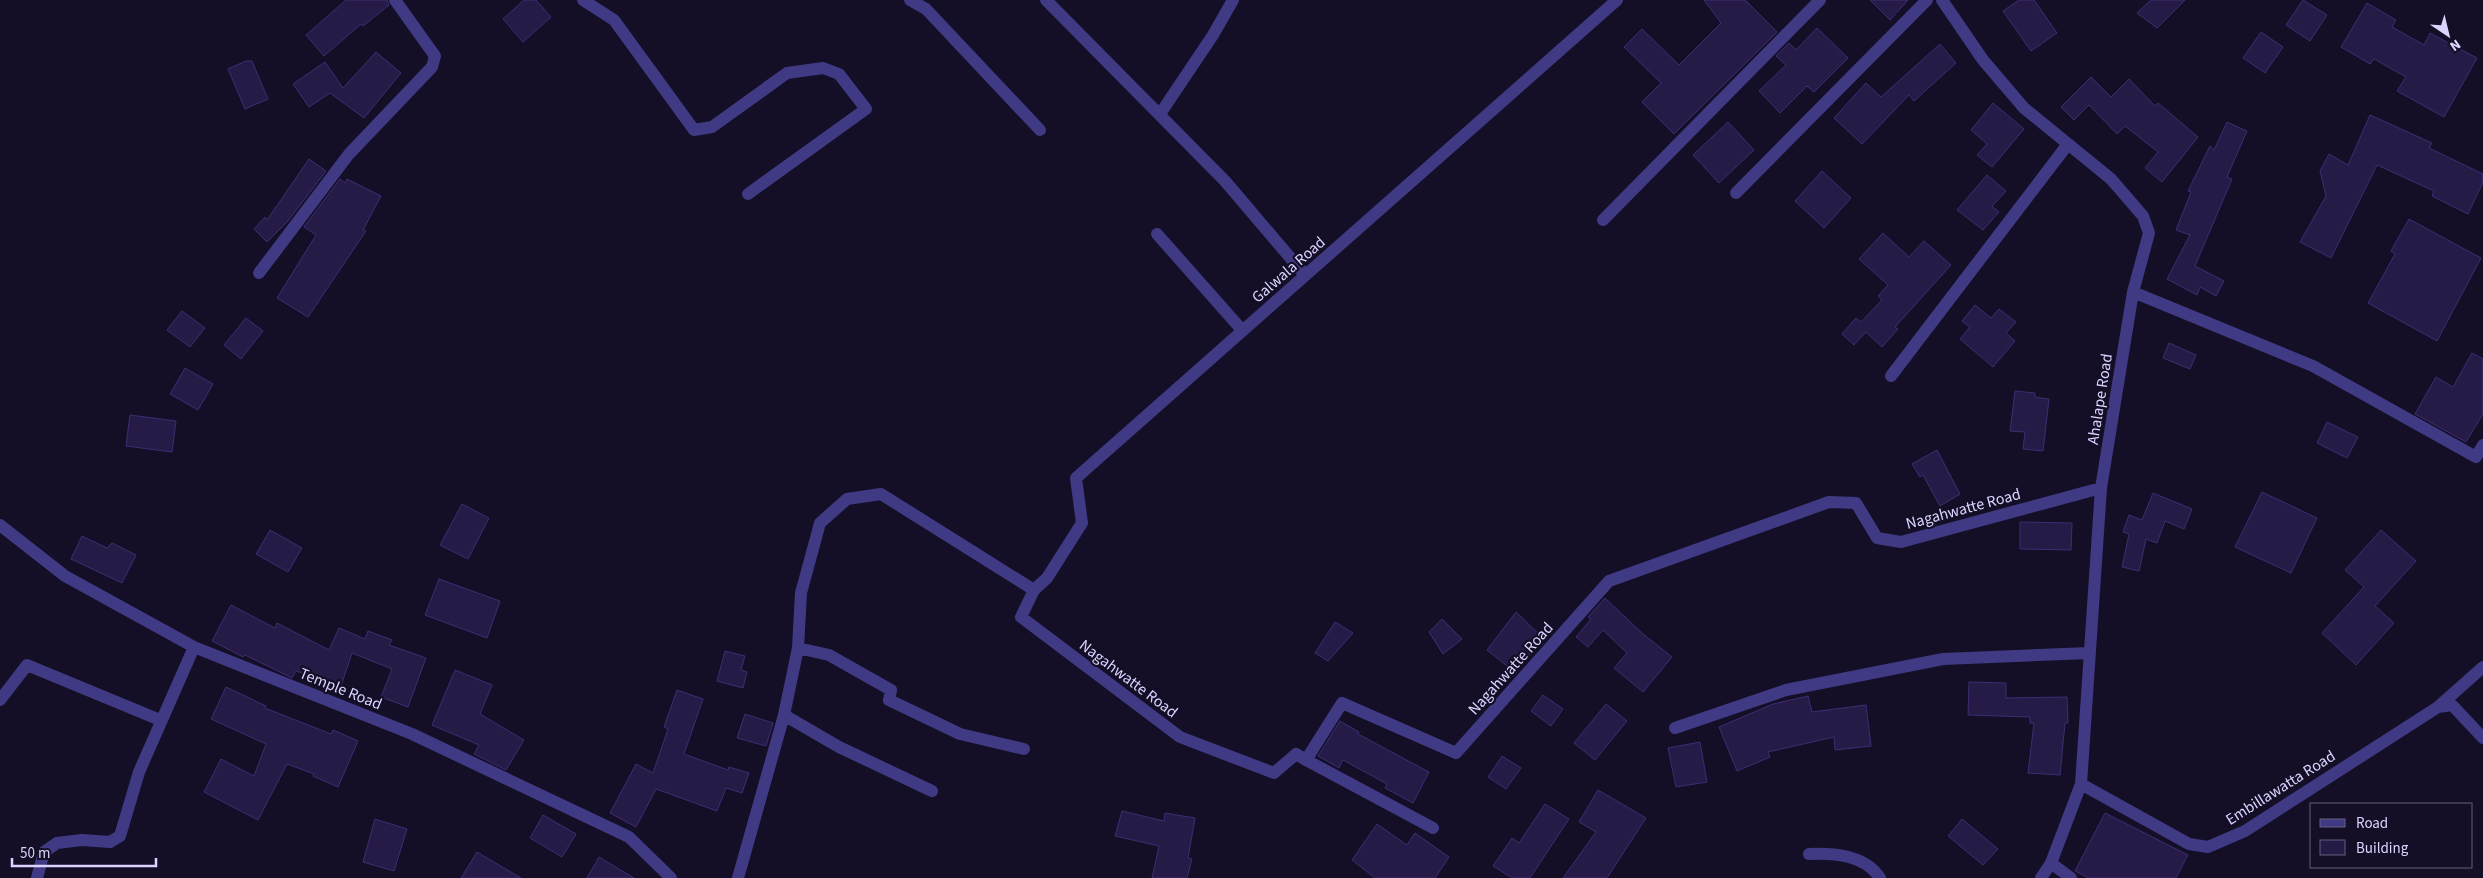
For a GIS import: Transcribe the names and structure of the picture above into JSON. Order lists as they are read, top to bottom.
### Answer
{
  "streets": {
    "street": [
      "Galwala Road",
      "Ahalape Road",
      "Nagahwatte Road",
      "Temple Road",
      "Embillawatta Road"
    ]
  },
  "crossings": [
    ["Galwala Road", "Nagahwatte Road"],
    ["Ahalape Road", "Nagahwatte Road"],
    ["Ahalape Road", "Embillawatta Road"]
  ],
  "legend": ["Road", "Building"],
  "scale_bar": "50 m",
  "north": "bottom right"
}
